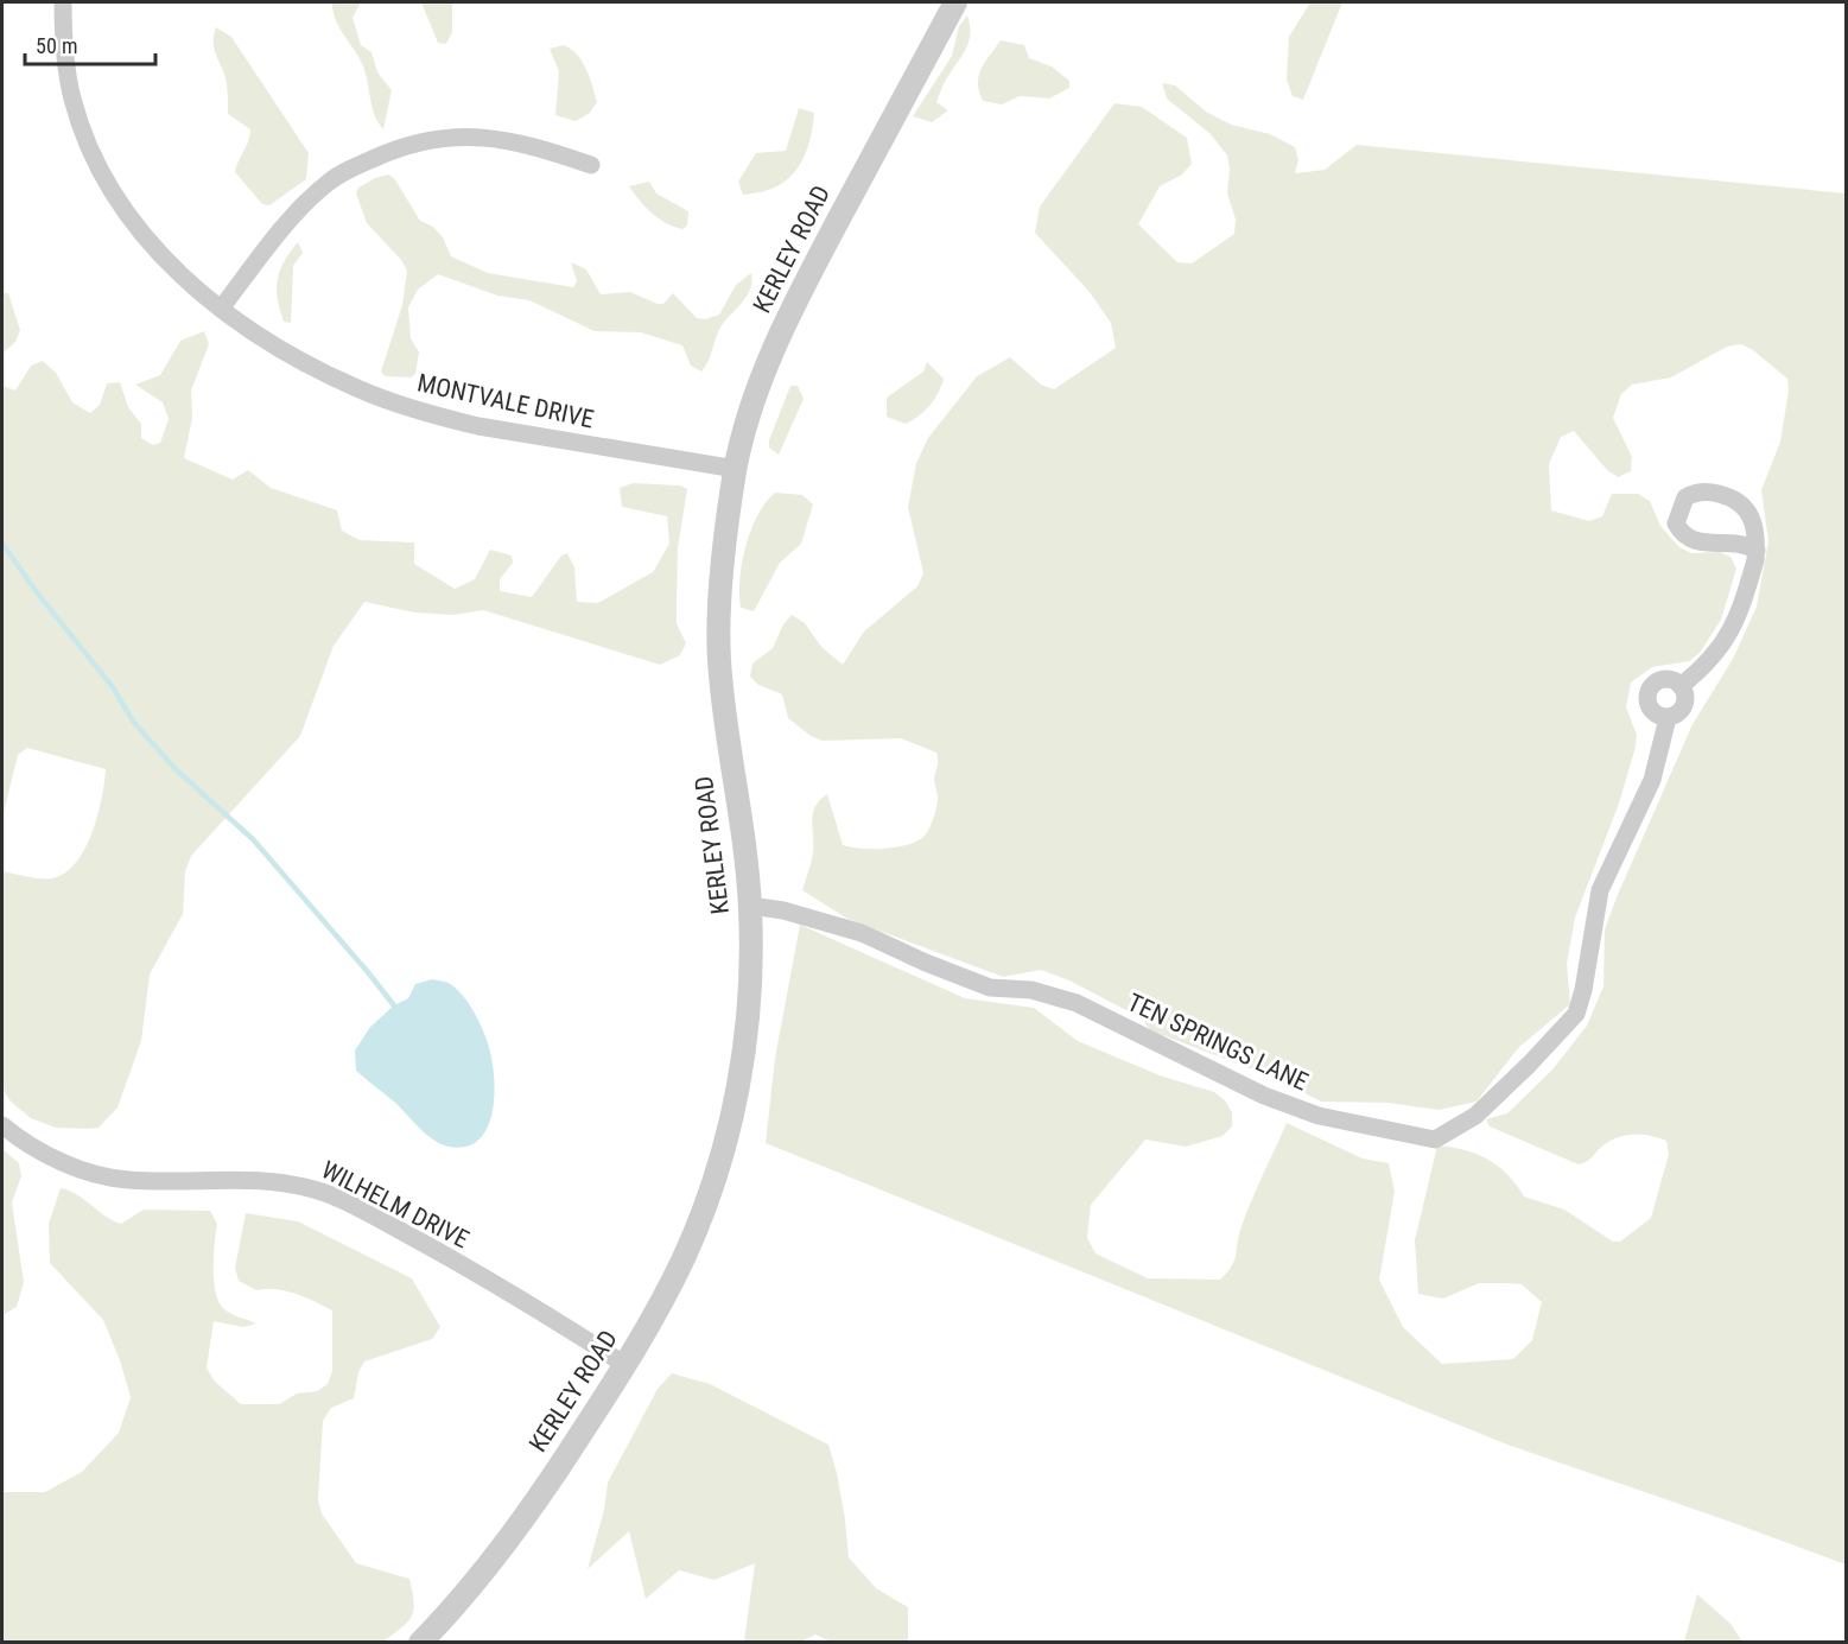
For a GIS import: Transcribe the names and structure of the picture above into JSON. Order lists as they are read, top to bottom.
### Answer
{
  "streets": {
    "street": [
      "KERLEY ROAD",
      "MONTVALE DRIVE",
      "TEN SPRINGS LANE",
      "WILHELM DRIVE"
    ]
  },
  "crossings": [
    ["KERLEY ROAD", "MONTVALE DRIVE"],
    ["KERLEY ROAD", "TEN SPRINGS LANE"],
    ["KERLEY ROAD", "WILHELM DRIVE"]
  ],
  "scale_bar": "50 m"
}
